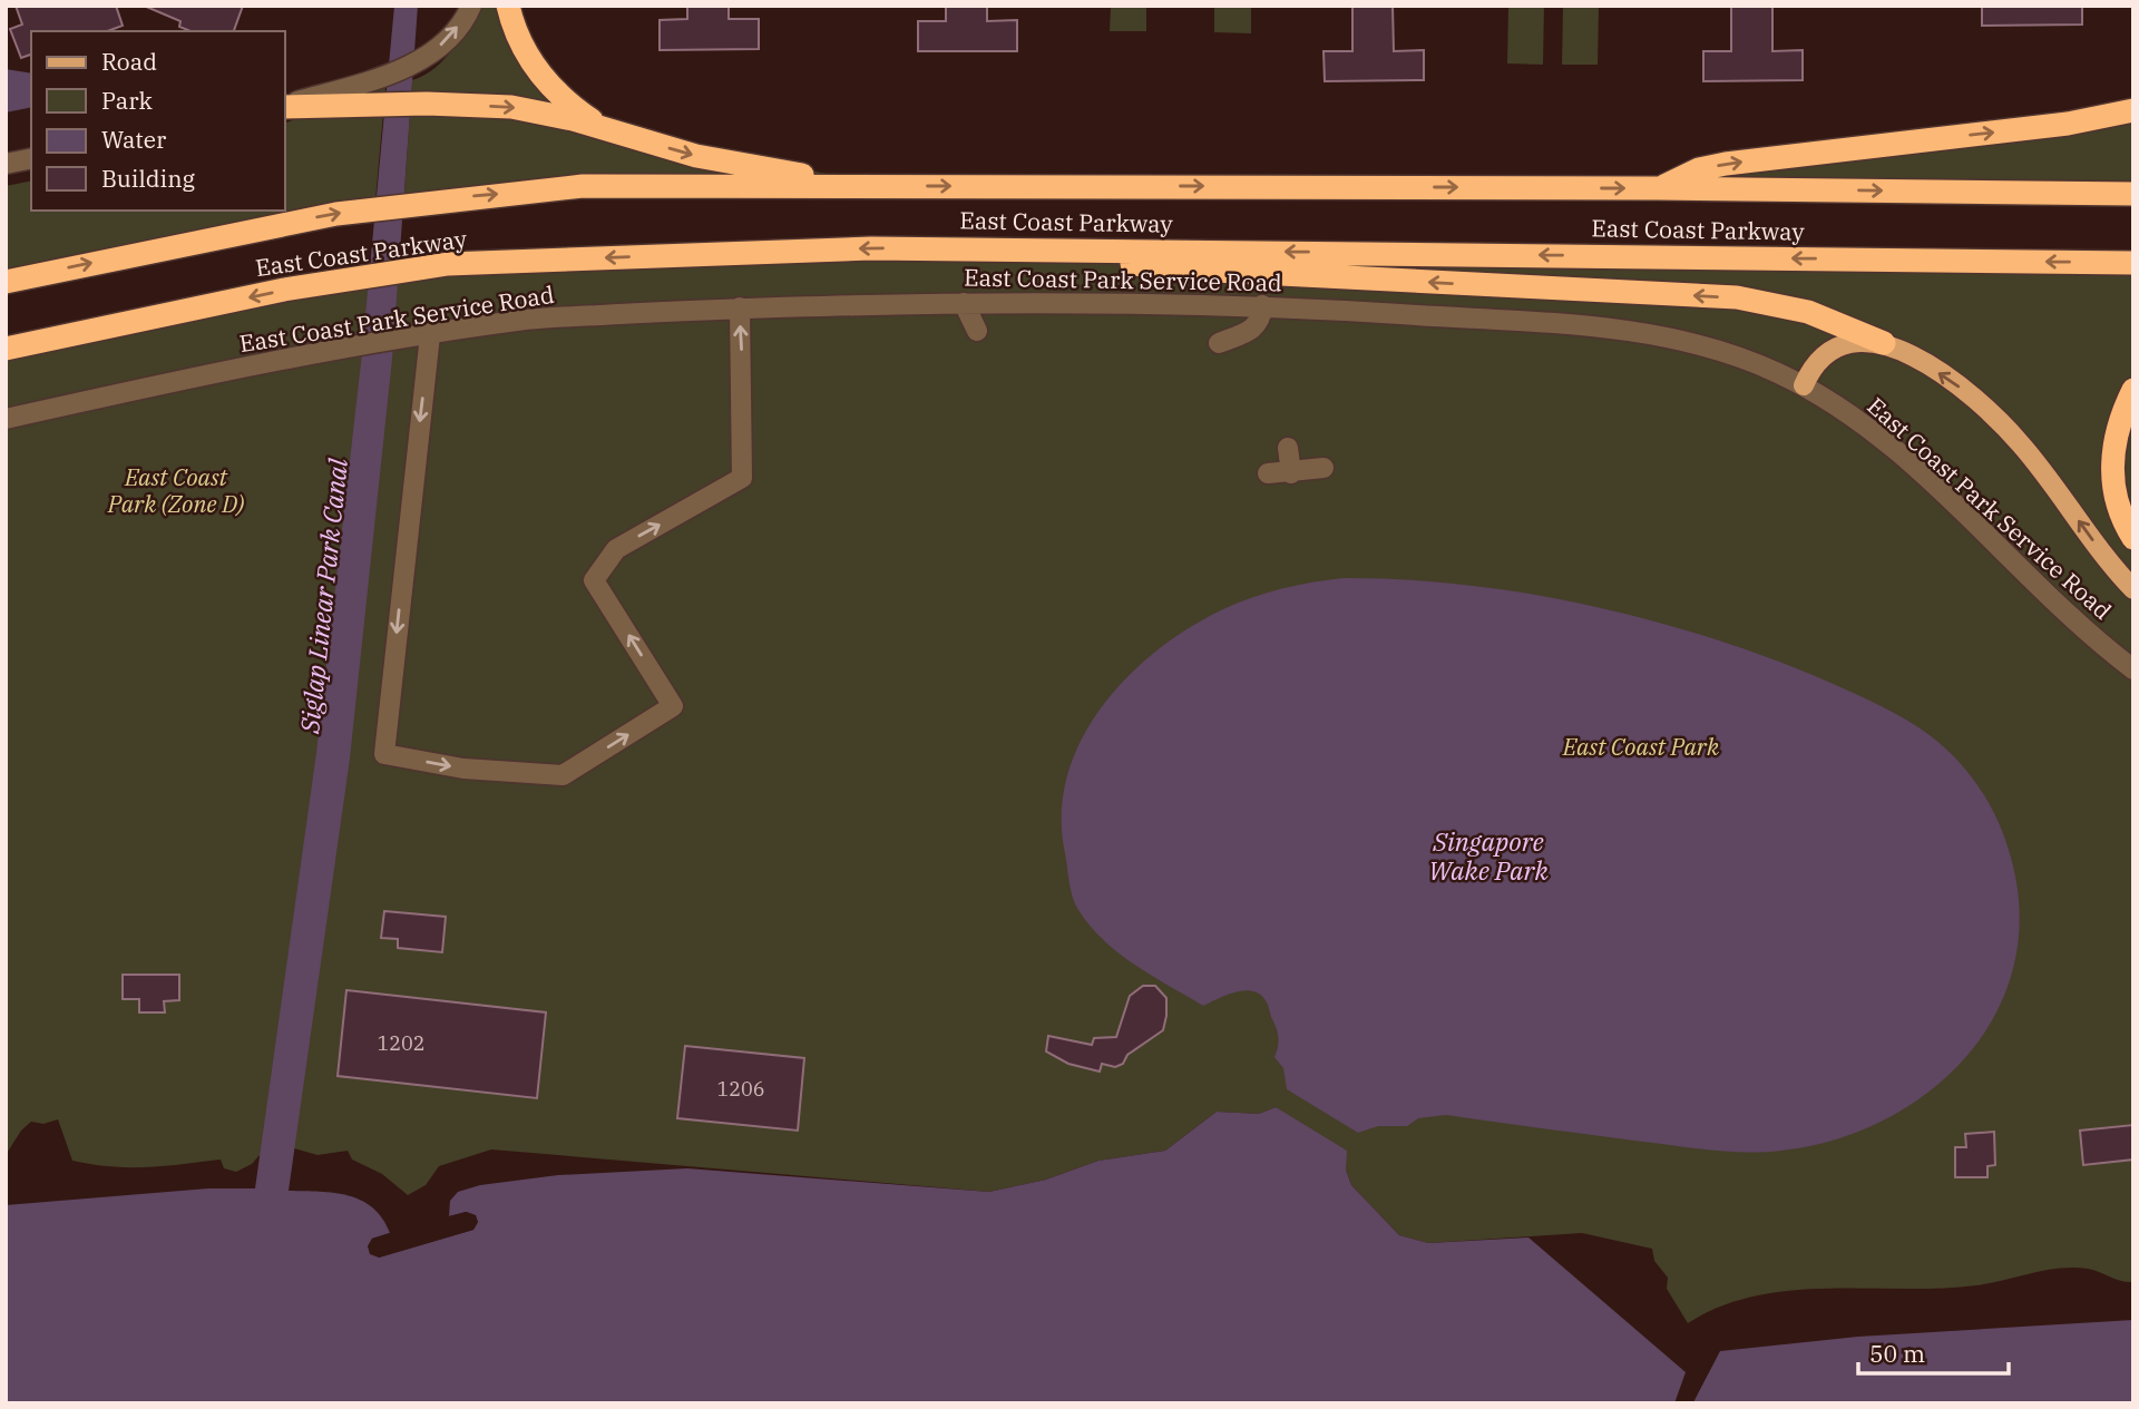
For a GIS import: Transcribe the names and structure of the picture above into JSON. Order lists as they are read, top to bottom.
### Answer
{
  "streets": {
    "highway": ["East Coast Parkway"],
    "street": ["East Coast Park Service Road"]
  },
  "water": ["Siglap Linear Park Canal", "Singapore Wake Park"],
  "parks": ["East Coast Park (Zone D)", "East Coast Park"],
  "house_numbers": ["1202", "1206"],
  "legend": [
    "Road",
    "Park",
    "Water",
    "Building"
  ],
  "scale_bar": "50 m"
}
